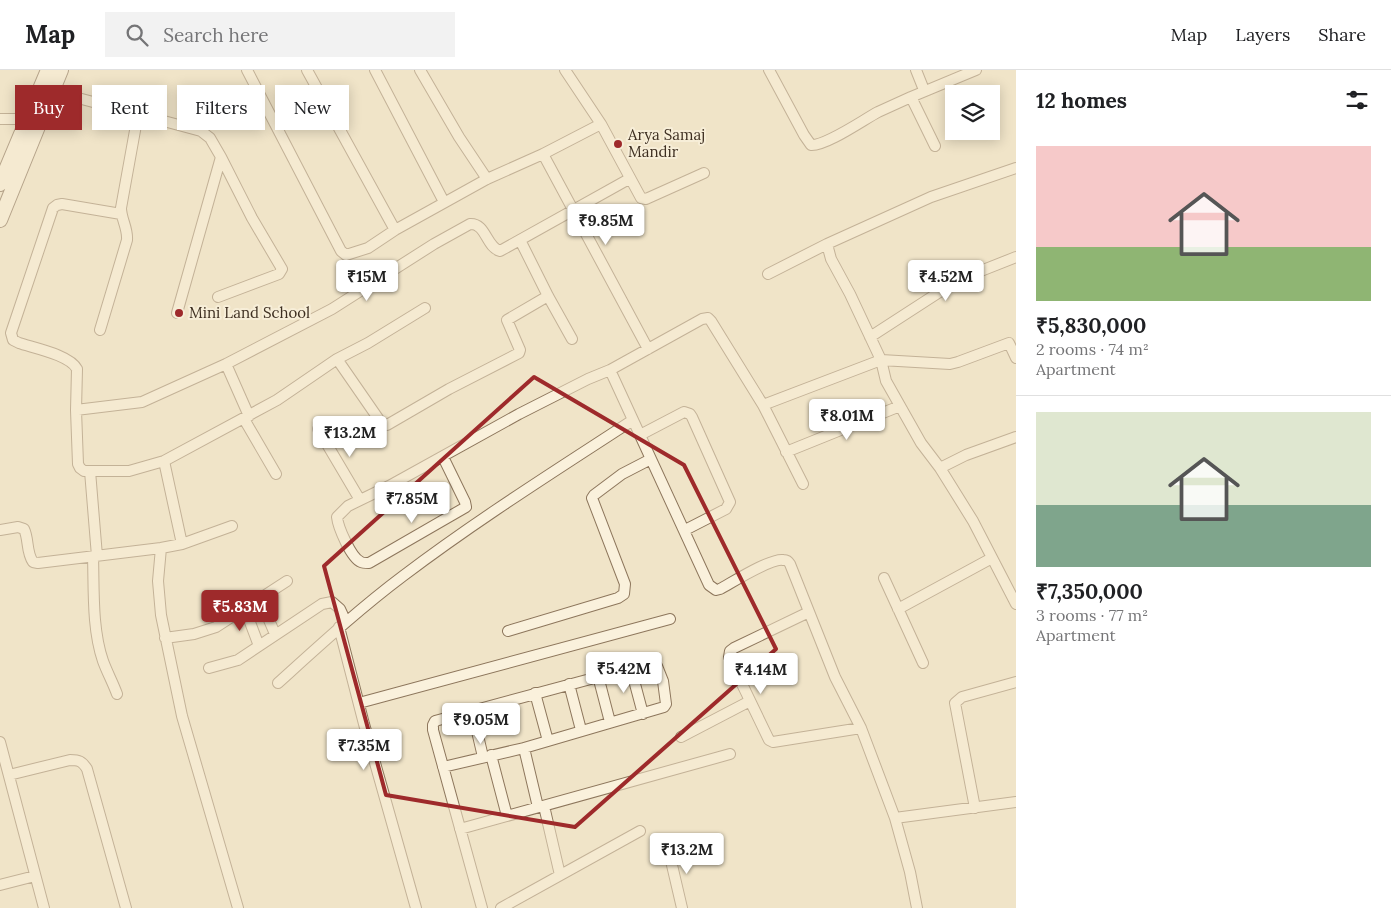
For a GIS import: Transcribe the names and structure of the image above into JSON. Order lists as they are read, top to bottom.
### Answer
{
  "places": ["Arya Samaj Mandir", "Mini Land School"],
  "page": {
    "header": "Map",
    "search": "Search here",
    "nav": ["Map", "Layers", "Share"],
    "heading": "12 homes",
    "chip": [
      "Buy",
      "Rent",
      "Filters",
      "New"
    ],
    "list": [
      {
        "name": "₹5,830,000",
        "note": "2 rooms · 74 m² · Apartment"
      },
      {
        "name": "₹7,350,000",
        "note": "3 rooms · 77 m² · Apartment"
      }
    ],
    "price": [
      "₹9.85M",
      "₹15M",
      "₹4.52M",
      "₹8.01M",
      "₹13.2M",
      "₹7.85M",
      "₹5.83M",
      "₹5.42M",
      "₹4.14M",
      "₹9.05M",
      "₹7.35M",
      "₹13.2M"
    ]
  }
}
